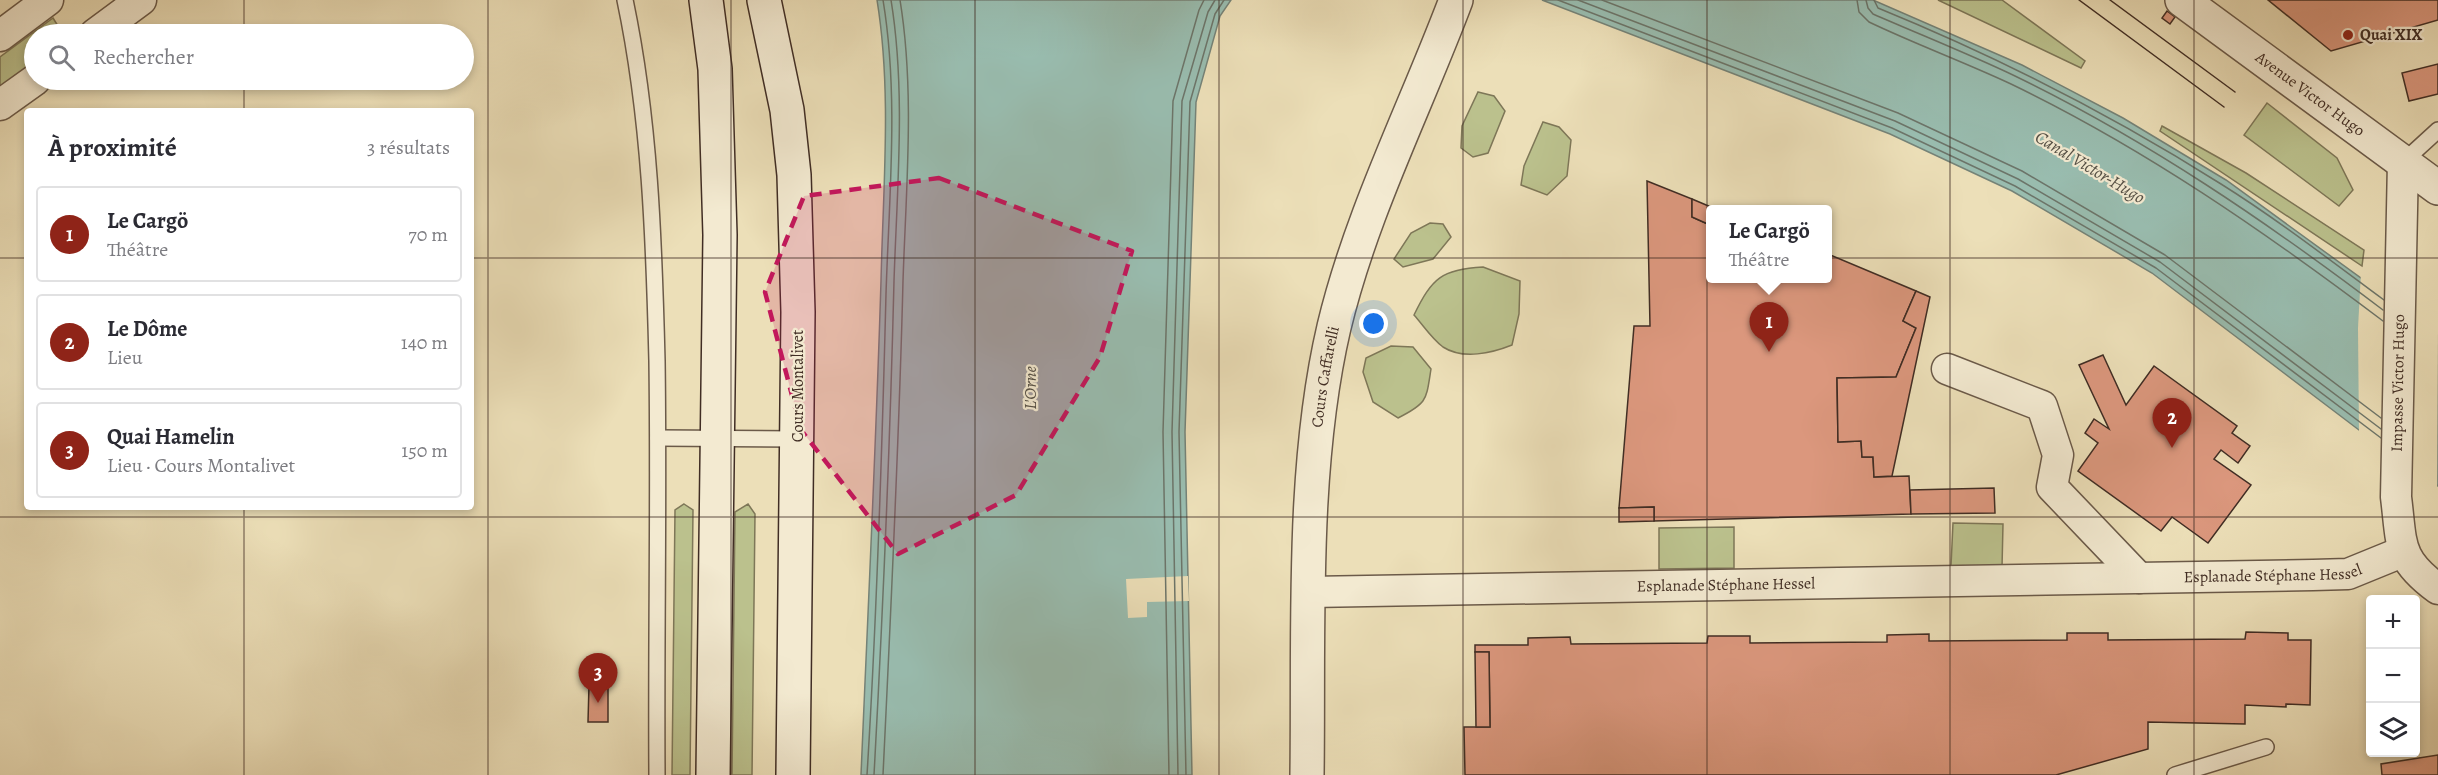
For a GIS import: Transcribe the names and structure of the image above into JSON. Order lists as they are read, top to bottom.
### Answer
{
  "streets": {
    "main road": ["Avenue Victor Hugo", "Cours Caffarelli", "Cours Montalivet"],
    "street": ["Impasse Victor Hugo", "Esplanade Stéphane Hessel"]
  },
  "crossings": [
    ["Avenue Victor Hugo", "Impasse Victor Hugo"],
    ["Cours Caffarelli", "Esplanade Stéphane Hessel"],
    ["Impasse Victor Hugo", "Esplanade Stéphane Hessel"]
  ],
  "water": ["Canal Victor-Hugo", "L'Orne"],
  "places": ["Quai XIX"],
  "page": {
    "search": "Rechercher",
    "heading": ["À proximité", "3 résultats"],
    "list": [
      {
        "mark": "1",
        "name": "Le Cargö",
        "note": "Théâtre",
        "value": "70 m"
      },
      {
        "mark": "2",
        "name": "Le Dôme",
        "note": "Lieu",
        "value": "140 m"
      },
      {
        "mark": "3",
        "name": "Quai Hamelin",
        "note": "Lieu · Cours Montalivet",
        "value": "150 m"
      }
    ],
    "popup": ["Le Cargö", "Théâtre"],
    "pins": ["1", "2", "3"],
    "map_buttons": ["+", "−"]
  }
}
